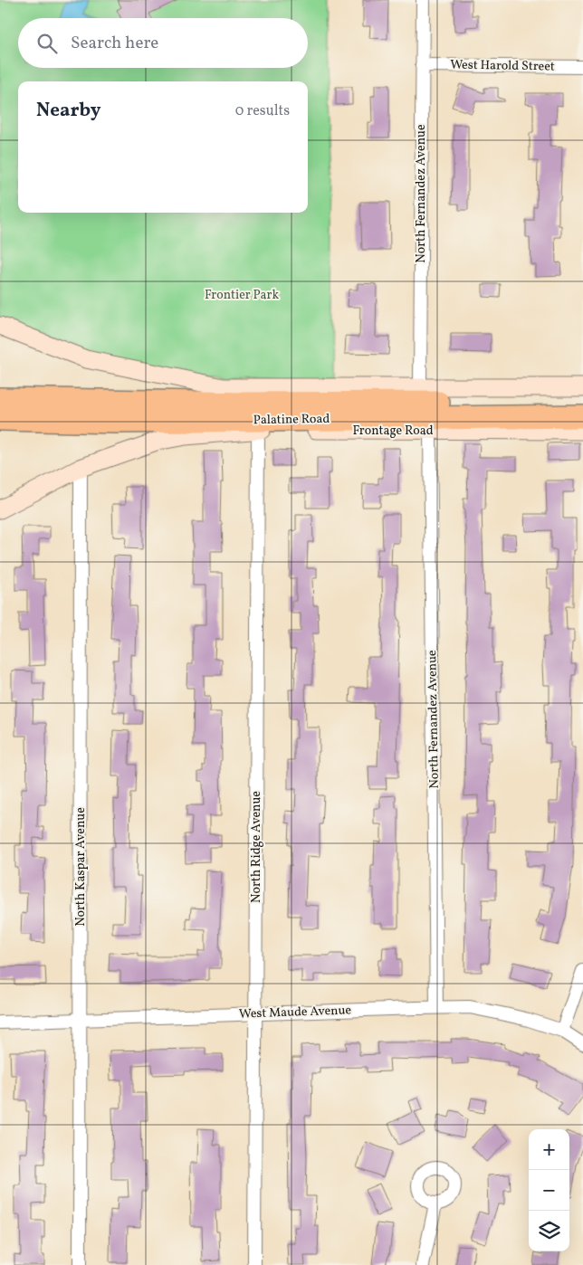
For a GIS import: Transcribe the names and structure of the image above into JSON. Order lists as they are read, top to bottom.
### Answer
{
  "streets": {
    "highway": ["Palatine Road"],
    "street": [
      "West Harold Street",
      "North Fernandez Avenue",
      "Frontage Road",
      "North Ridge Avenue",
      "North Kaspar Avenue",
      "West Maude Avenue"
    ]
  },
  "crossings": [
    ["West Harold Street", "North Fernandez Avenue"],
    ["North Fernandez Avenue", "Frontage Road"],
    ["North Fernandez Avenue", "West Maude Avenue"],
    ["Frontage Road", "North Ridge Avenue"],
    ["Frontage Road", "North Kaspar Avenue"],
    ["North Ridge Avenue", "West Maude Avenue"],
    ["North Kaspar Avenue", "West Maude Avenue"]
  ],
  "parks": ["Frontier Park"],
  "page": {
    "search": "Search here",
    "heading": ["Nearby", "0 results"],
    "map_buttons": ["+", "−"]
  }
}
